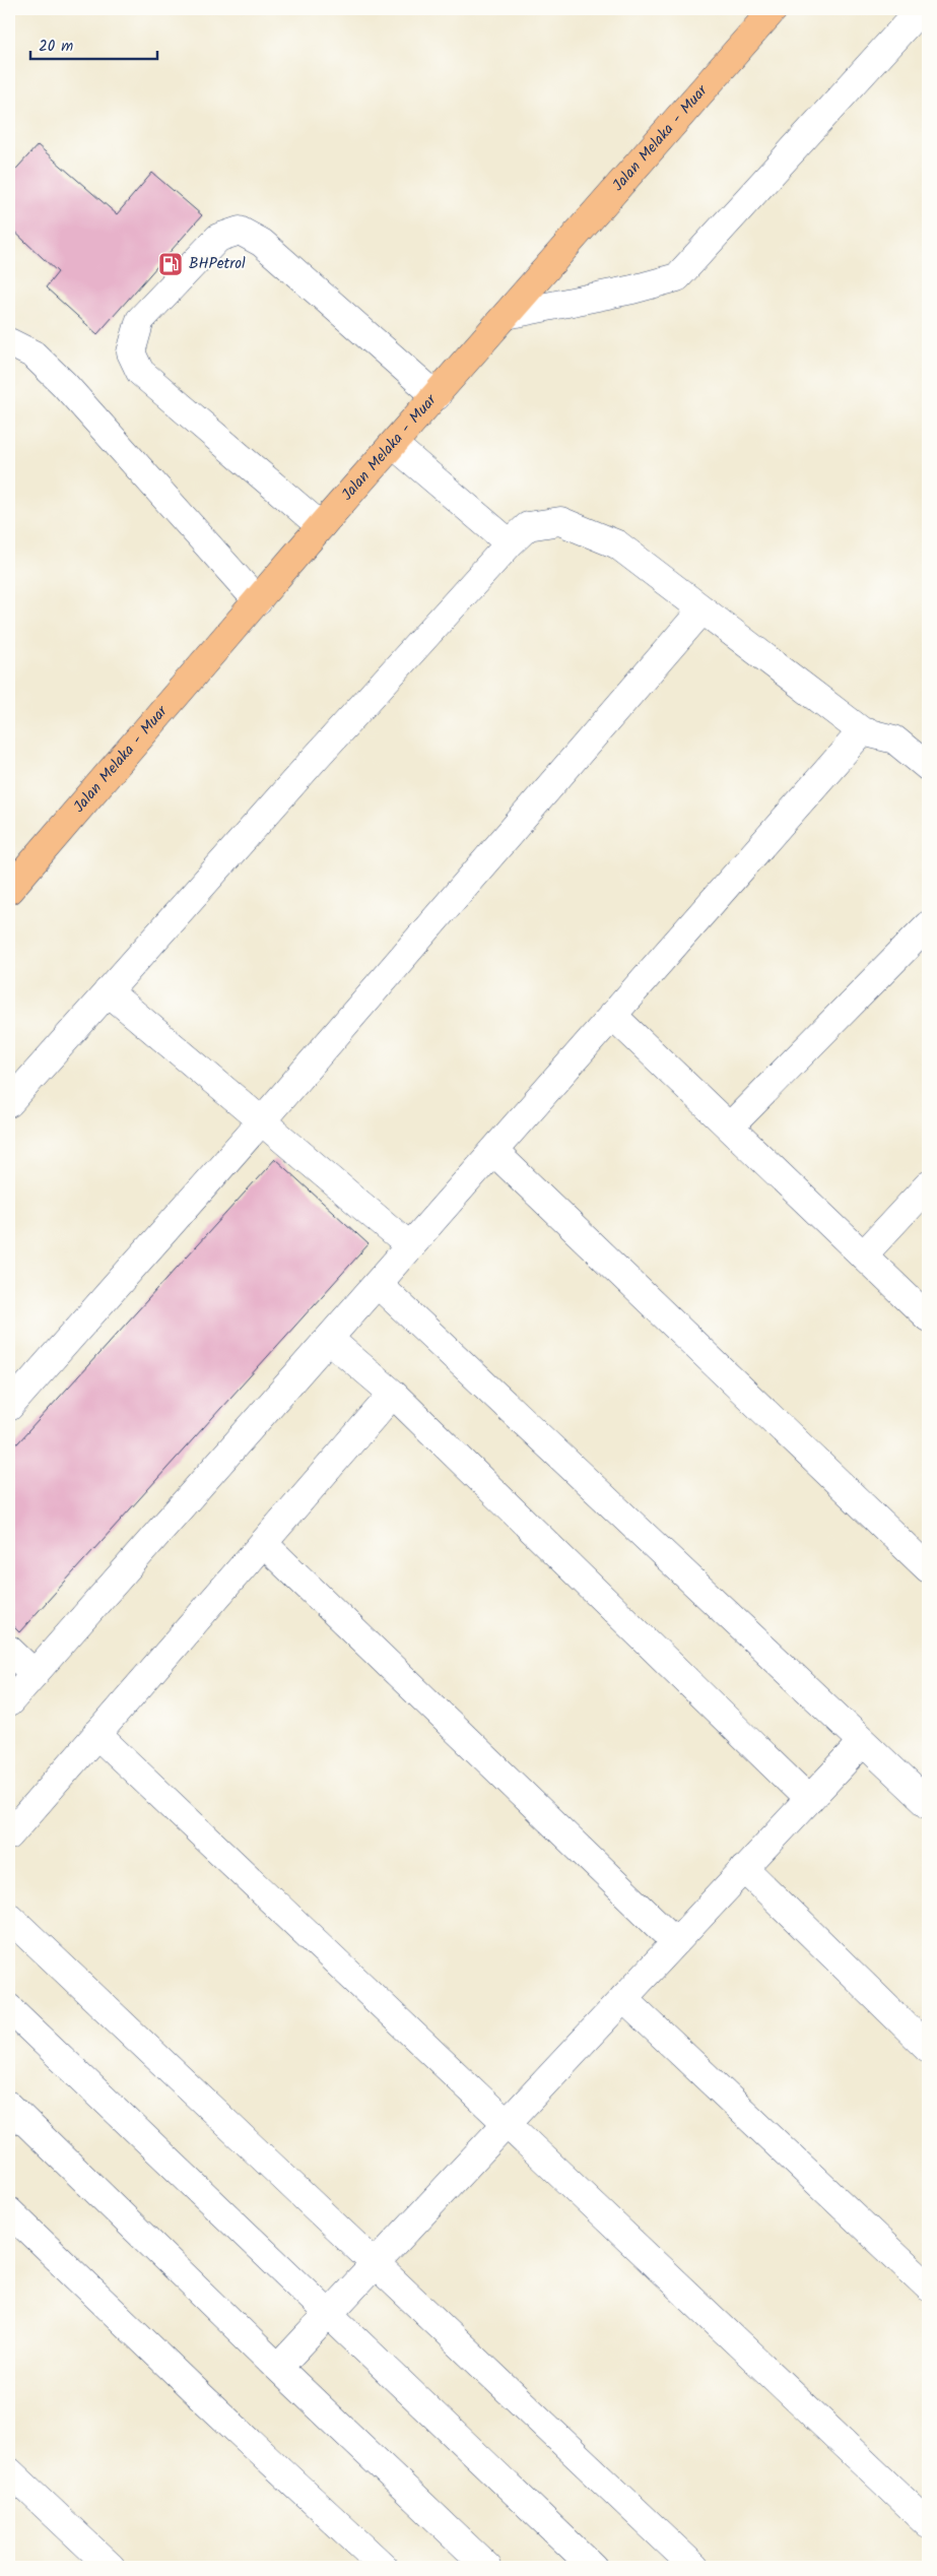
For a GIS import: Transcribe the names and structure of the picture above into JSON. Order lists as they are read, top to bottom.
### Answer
{
  "streets": {
    "main road": ["Jalan Melaka - Muar"]
  },
  "places": {
    "fuel station": ["BHPetrol"]
  },
  "scale_bar": "20 m"
}
